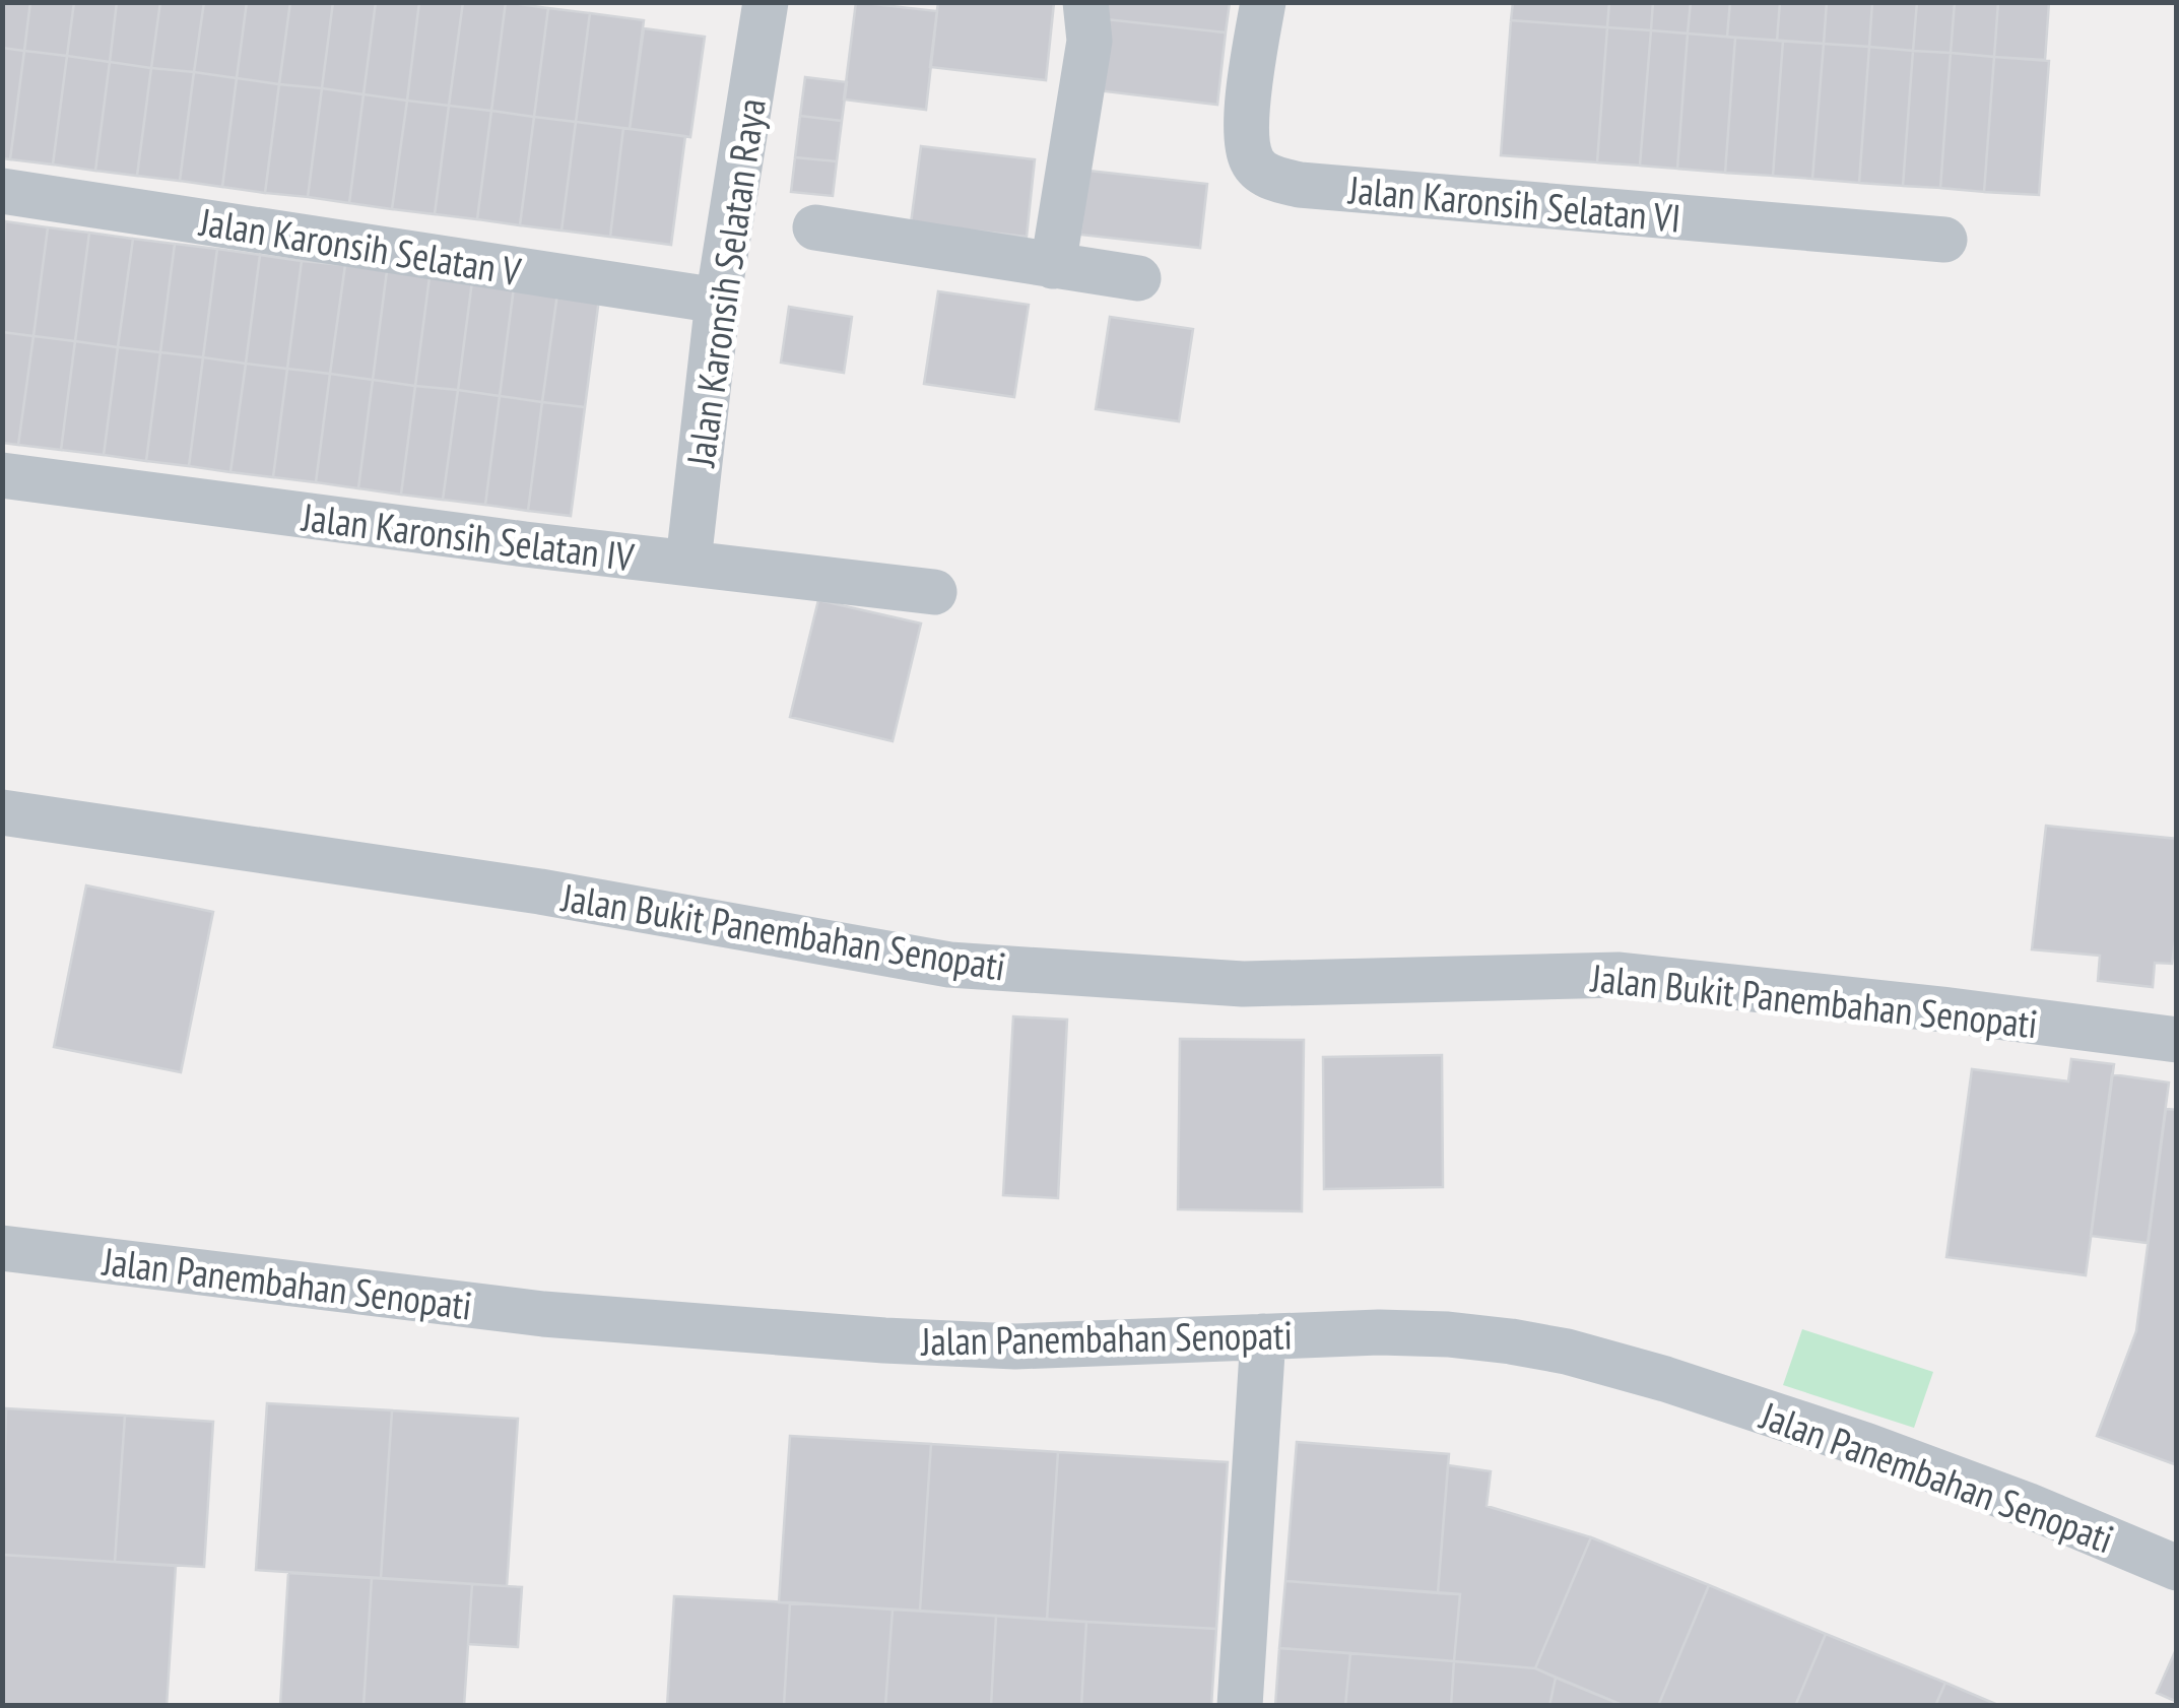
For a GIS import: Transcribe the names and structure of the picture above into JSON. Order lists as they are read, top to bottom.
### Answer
{
  "streets": {
    "street": [
      "Jalan Karonsih Selatan VI",
      "Jalan Karonsih Selatan V",
      "Jalan Karonsih Selatan Raya",
      "Jalan Karonsih Selatan IV",
      "Jalan Bukit Panembahan Senopati",
      "Jalan Panembahan Senopati"
    ]
  },
  "crossings": [
    ["Jalan Karonsih Selatan V", "Jalan Karonsih Selatan Raya"],
    ["Jalan Karonsih Selatan Raya", "Jalan Karonsih Selatan IV"]
  ]
}
